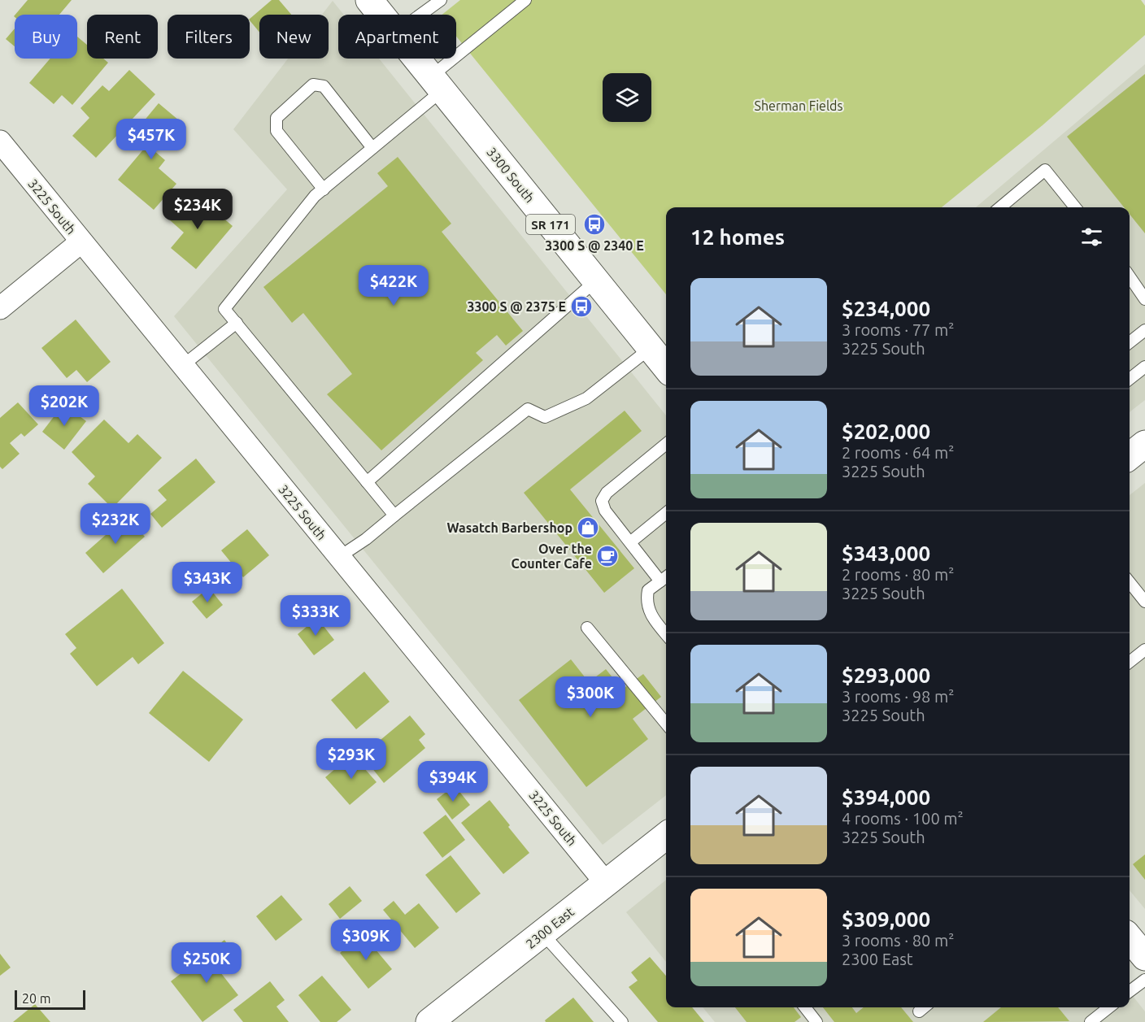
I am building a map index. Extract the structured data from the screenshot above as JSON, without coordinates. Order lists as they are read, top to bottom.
{
  "streets": {
    "main road": ["3300 South", "SR 171", "2300 East"],
    "street": ["3225 South"]
  },
  "crossings": [
    ["3225 South", "2300 East"]
  ],
  "parks": ["Sherman Fields"],
  "places": {
    "bus stop": ["3300 S @ 2340 E", "3300 S @ 2375 E"],
    "shop": ["Wasatch Barbershop"],
    "cafe": ["Over the Counter Cafe"]
  },
  "scale_bar": "20 m",
  "page": {
    "chip": [
      "Buy",
      "Rent",
      "Filters",
      "New",
      "Apartment"
    ],
    "price": [
      "$457K",
      "$234K",
      "$422K",
      "$202K",
      "$232K",
      "$343K",
      "$333K",
      "$300K",
      "$293K",
      "$394K",
      "$309K",
      "$250K"
    ],
    "heading": "12 homes",
    "list": [
      {
        "name": "$234,000",
        "note": "3 rooms · 77 m² · 3225 South"
      },
      {
        "name": "$202,000",
        "note": "2 rooms · 64 m² · 3225 South"
      },
      {
        "name": "$343,000",
        "note": "2 rooms · 80 m² · 3225 South"
      },
      {
        "name": "$293,000",
        "note": "3 rooms · 98 m² · 3225 South"
      },
      {
        "name": "$394,000",
        "note": "4 rooms · 100 m² · 3225 South"
      },
      {
        "name": "$309,000",
        "note": "3 rooms · 80 m² · 2300 East"
      }
    ],
    "scale": "20 m"
  }
}
